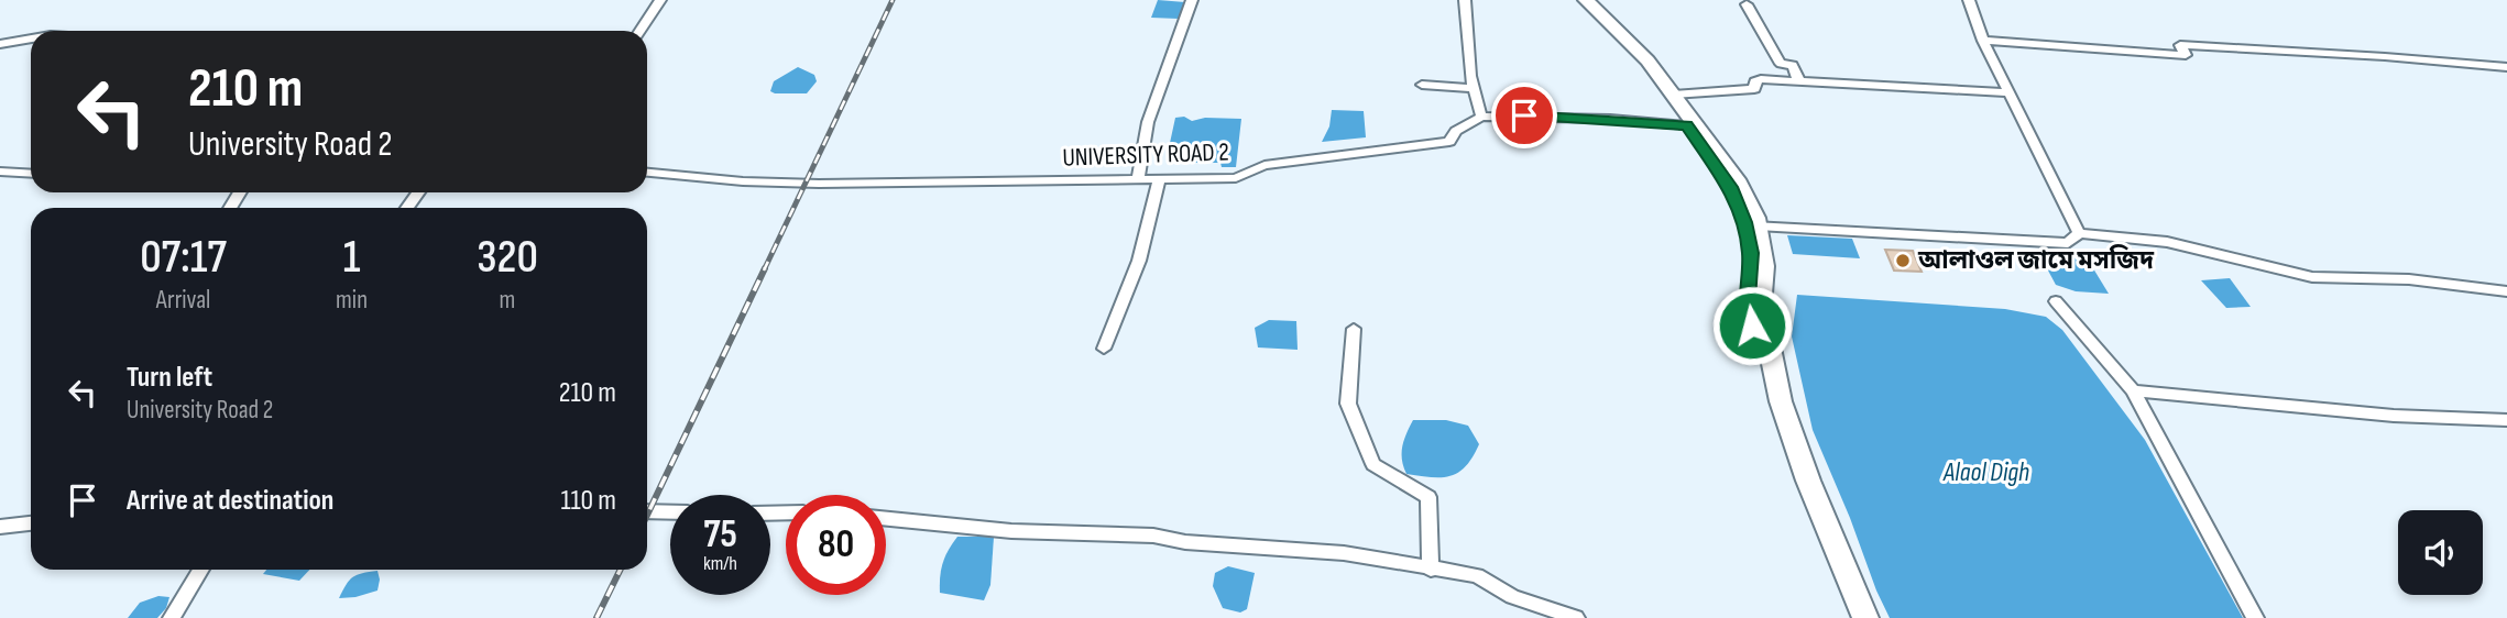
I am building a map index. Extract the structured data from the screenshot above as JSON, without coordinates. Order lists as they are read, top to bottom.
{
  "streets": {
    "street": ["UNIVERSITY ROAD 2"]
  },
  "water": ["Alaol Digh"],
  "places": ["আলাওল জামে মসজিদ"],
  "page": {
    "turn": ["210 m", "University Road 2"],
    "eta": [
      "07:17",
      "Arrival",
      "1",
      "min",
      "320",
      "m"
    ],
    "list": [
      {
        "name": "Turn left",
        "note": "University Road 2",
        "value": "210 m"
      },
      {
        "name": "Arrive at destination",
        "value": "110 m"
      }
    ],
    "speed": "75 km/h",
    "limit": "80"
  }
}
